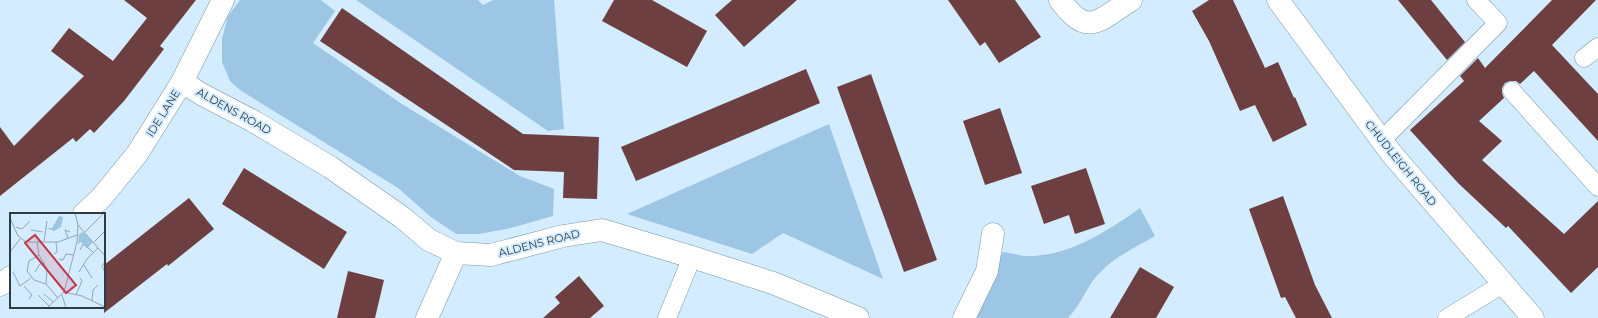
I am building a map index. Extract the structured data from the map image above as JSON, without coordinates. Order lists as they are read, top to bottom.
{
  "streets": {
    "street": ["ALDENS ROAD", "IDE LANE", "CHUDLEIGH ROAD"]
  },
  "crossings": [
    ["ALDENS ROAD", "IDE LANE"]
  ]
}
